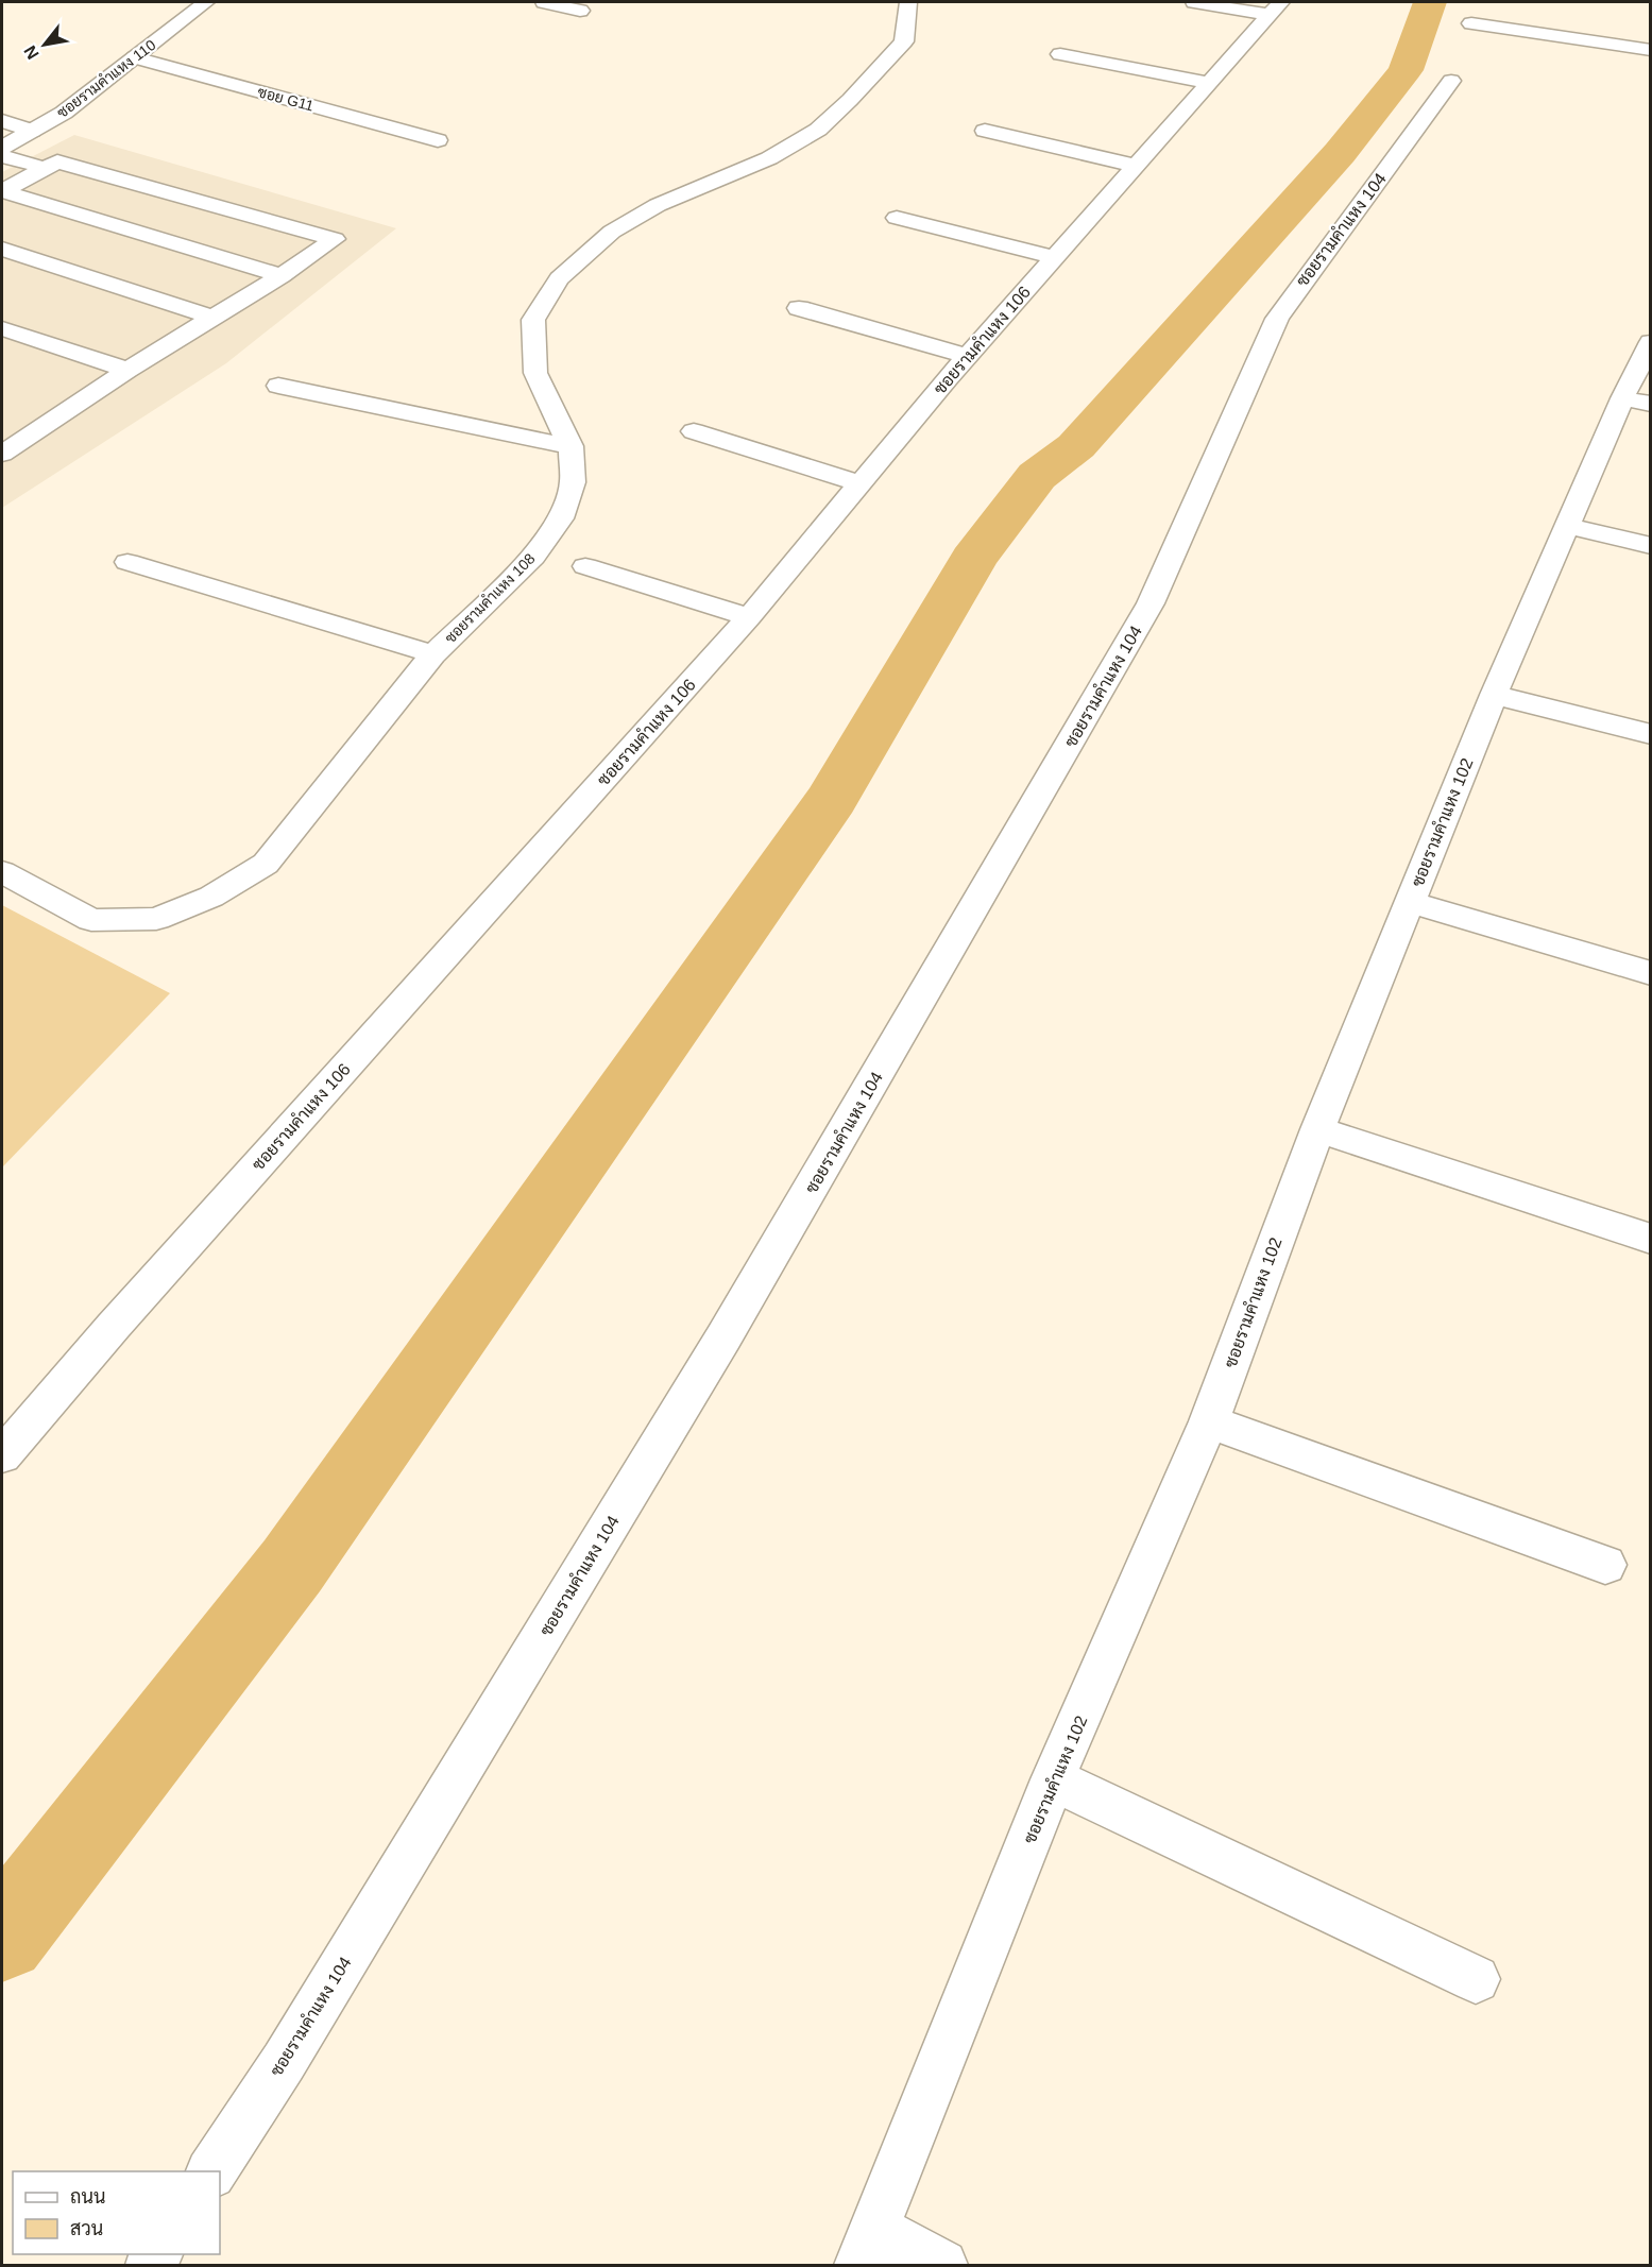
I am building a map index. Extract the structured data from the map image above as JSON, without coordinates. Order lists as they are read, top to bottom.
{
  "streets": {
    "street": [
      "ซอยรามคำแหง 110",
      "ซอย G11",
      "ซอยรามคําแหง 104",
      "ซอยรามคําแหง 106",
      "ซอยรามคำแหง 108",
      "ซอยรามคําแหง 102"
    ]
  },
  "crossings": [
    ["ซอยรามคำแหง 110", "ซอย G11"]
  ],
  "legend": ["ถนน", "สวน"],
  "north": "bottom left"
}
